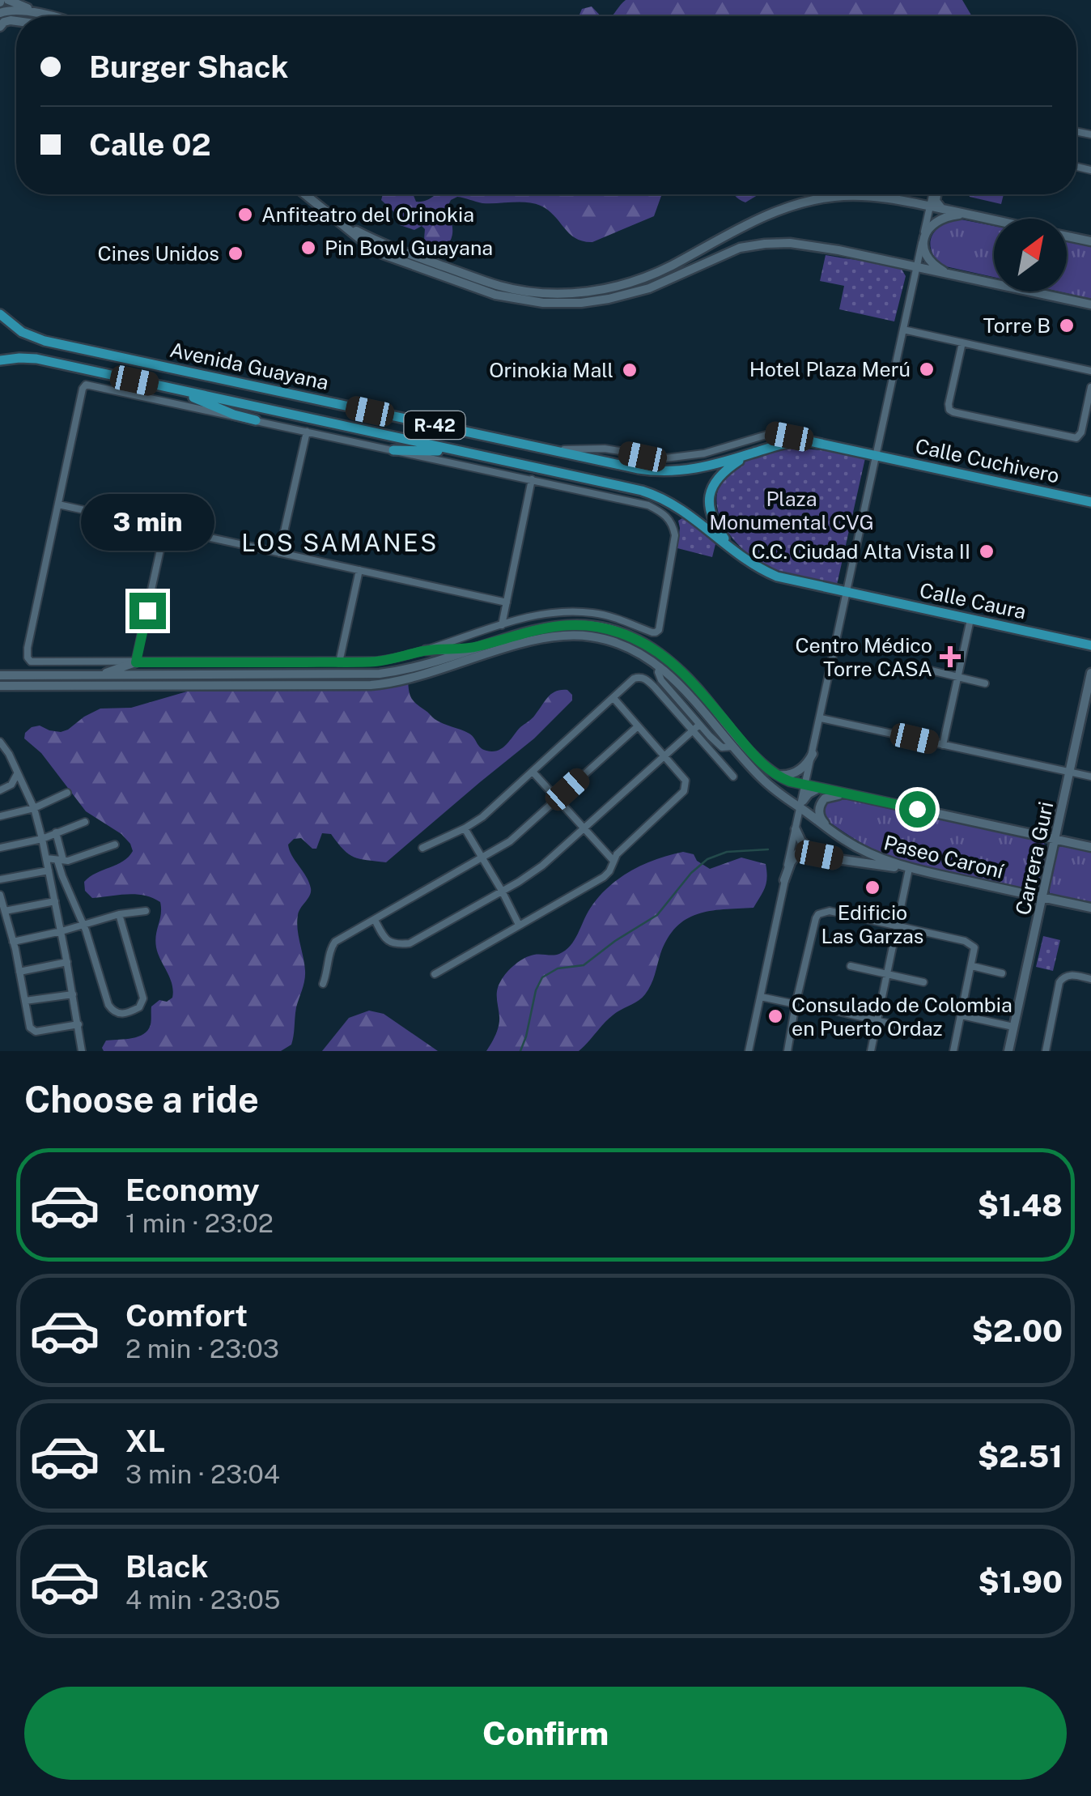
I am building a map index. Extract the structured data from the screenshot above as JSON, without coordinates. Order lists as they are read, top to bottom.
{
  "streets": {
    "main road": [
      "Avenida Guayana",
      "R-42",
      "Calle Cuchivero",
      "Calle Caura"
    ],
    "street": ["Paseo Caroní", "Carrera Guri"]
  },
  "crossings": [
    ["Avenida Guayana", "Calle Cuchivero"],
    ["Avenida Guayana", "Calle Caura"],
    ["Calle Cuchivero", "Calle Caura"],
    ["Paseo Caroní", "Carrera Guri"]
  ],
  "districts": ["LOS SAMANES"],
  "parks": ["Plaza Monumental CVG"],
  "places": {
    "other": [
      "Anfiteatro del Orinokia",
      "Pin Bowl Guayana",
      "Cines Unidos",
      "Torre B",
      "Hotel Plaza Merú",
      "Orinokia Mall",
      "C.C. Ciudad Alta Vista II",
      "Edificio Las Garzas",
      "Consulado de Colombia en Puerto Ordaz"
    ],
    "health": ["Centro Médico Torre CASA"]
  },
  "north": "top right",
  "page": {
    "banner": ["Burger Shack", "Calle 02"],
    "bubble": "3 min",
    "heading": "Choose a ride",
    "list": [
      {
        "name": "Economy",
        "note": "1 min · 23:02",
        "value": "$1.48"
      },
      {
        "name": "Comfort",
        "note": "2 min · 23:03",
        "value": "$2.00"
      },
      {
        "name": "XL",
        "note": "3 min · 23:04",
        "value": "$2.51"
      },
      {
        "name": "Black",
        "note": "4 min · 23:05",
        "value": "$1.90"
      }
    ],
    "buttons": "Confirm"
  }
}
